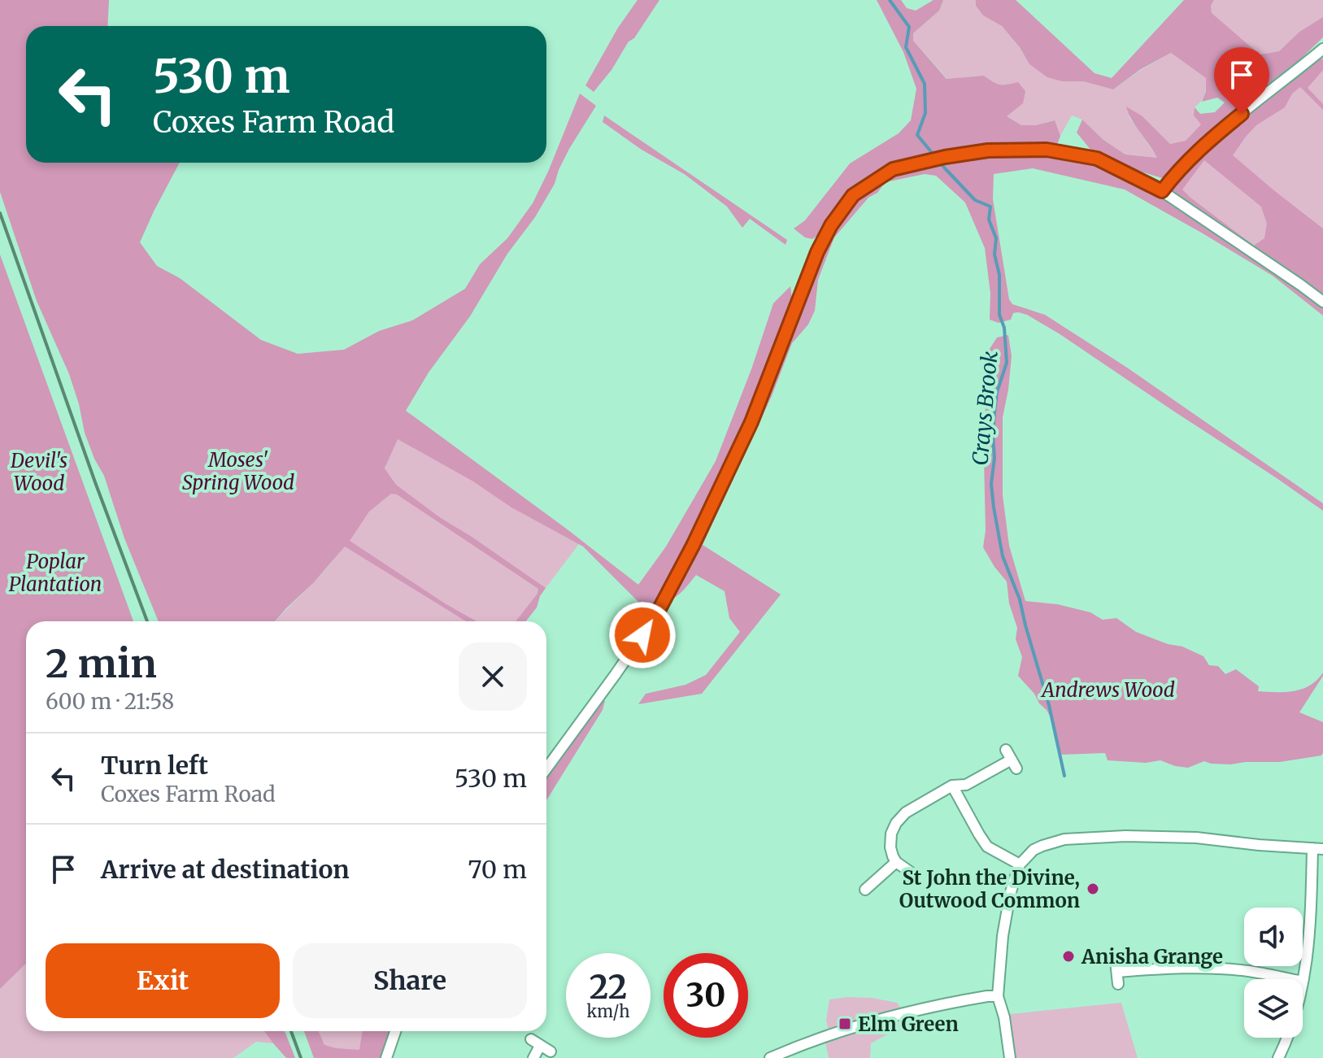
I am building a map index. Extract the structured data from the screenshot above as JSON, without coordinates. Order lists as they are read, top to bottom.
{
  "water": ["Crays Brook"],
  "parks": [
    "Moses' Spring Wood",
    "Devil's Wood",
    "Poplar Plantation",
    "Andrews Wood"
  ],
  "places": {
    "other": ["St John the Divine, Outwood Common", "Anisha Grange"],
    "transit": ["Elm Green"]
  },
  "page": {
    "turn": ["530 m", "Coxes Farm Road"],
    "heading": ["2 min", "600 m · 21:58"],
    "list": [
      {
        "name": "Turn left",
        "note": "Coxes Farm Road",
        "value": "530 m"
      },
      {
        "name": "Arrive at destination",
        "value": "70 m"
      }
    ],
    "buttons": ["Exit", "Share"],
    "speed": "22 km/h",
    "limit": "30"
  }
}
